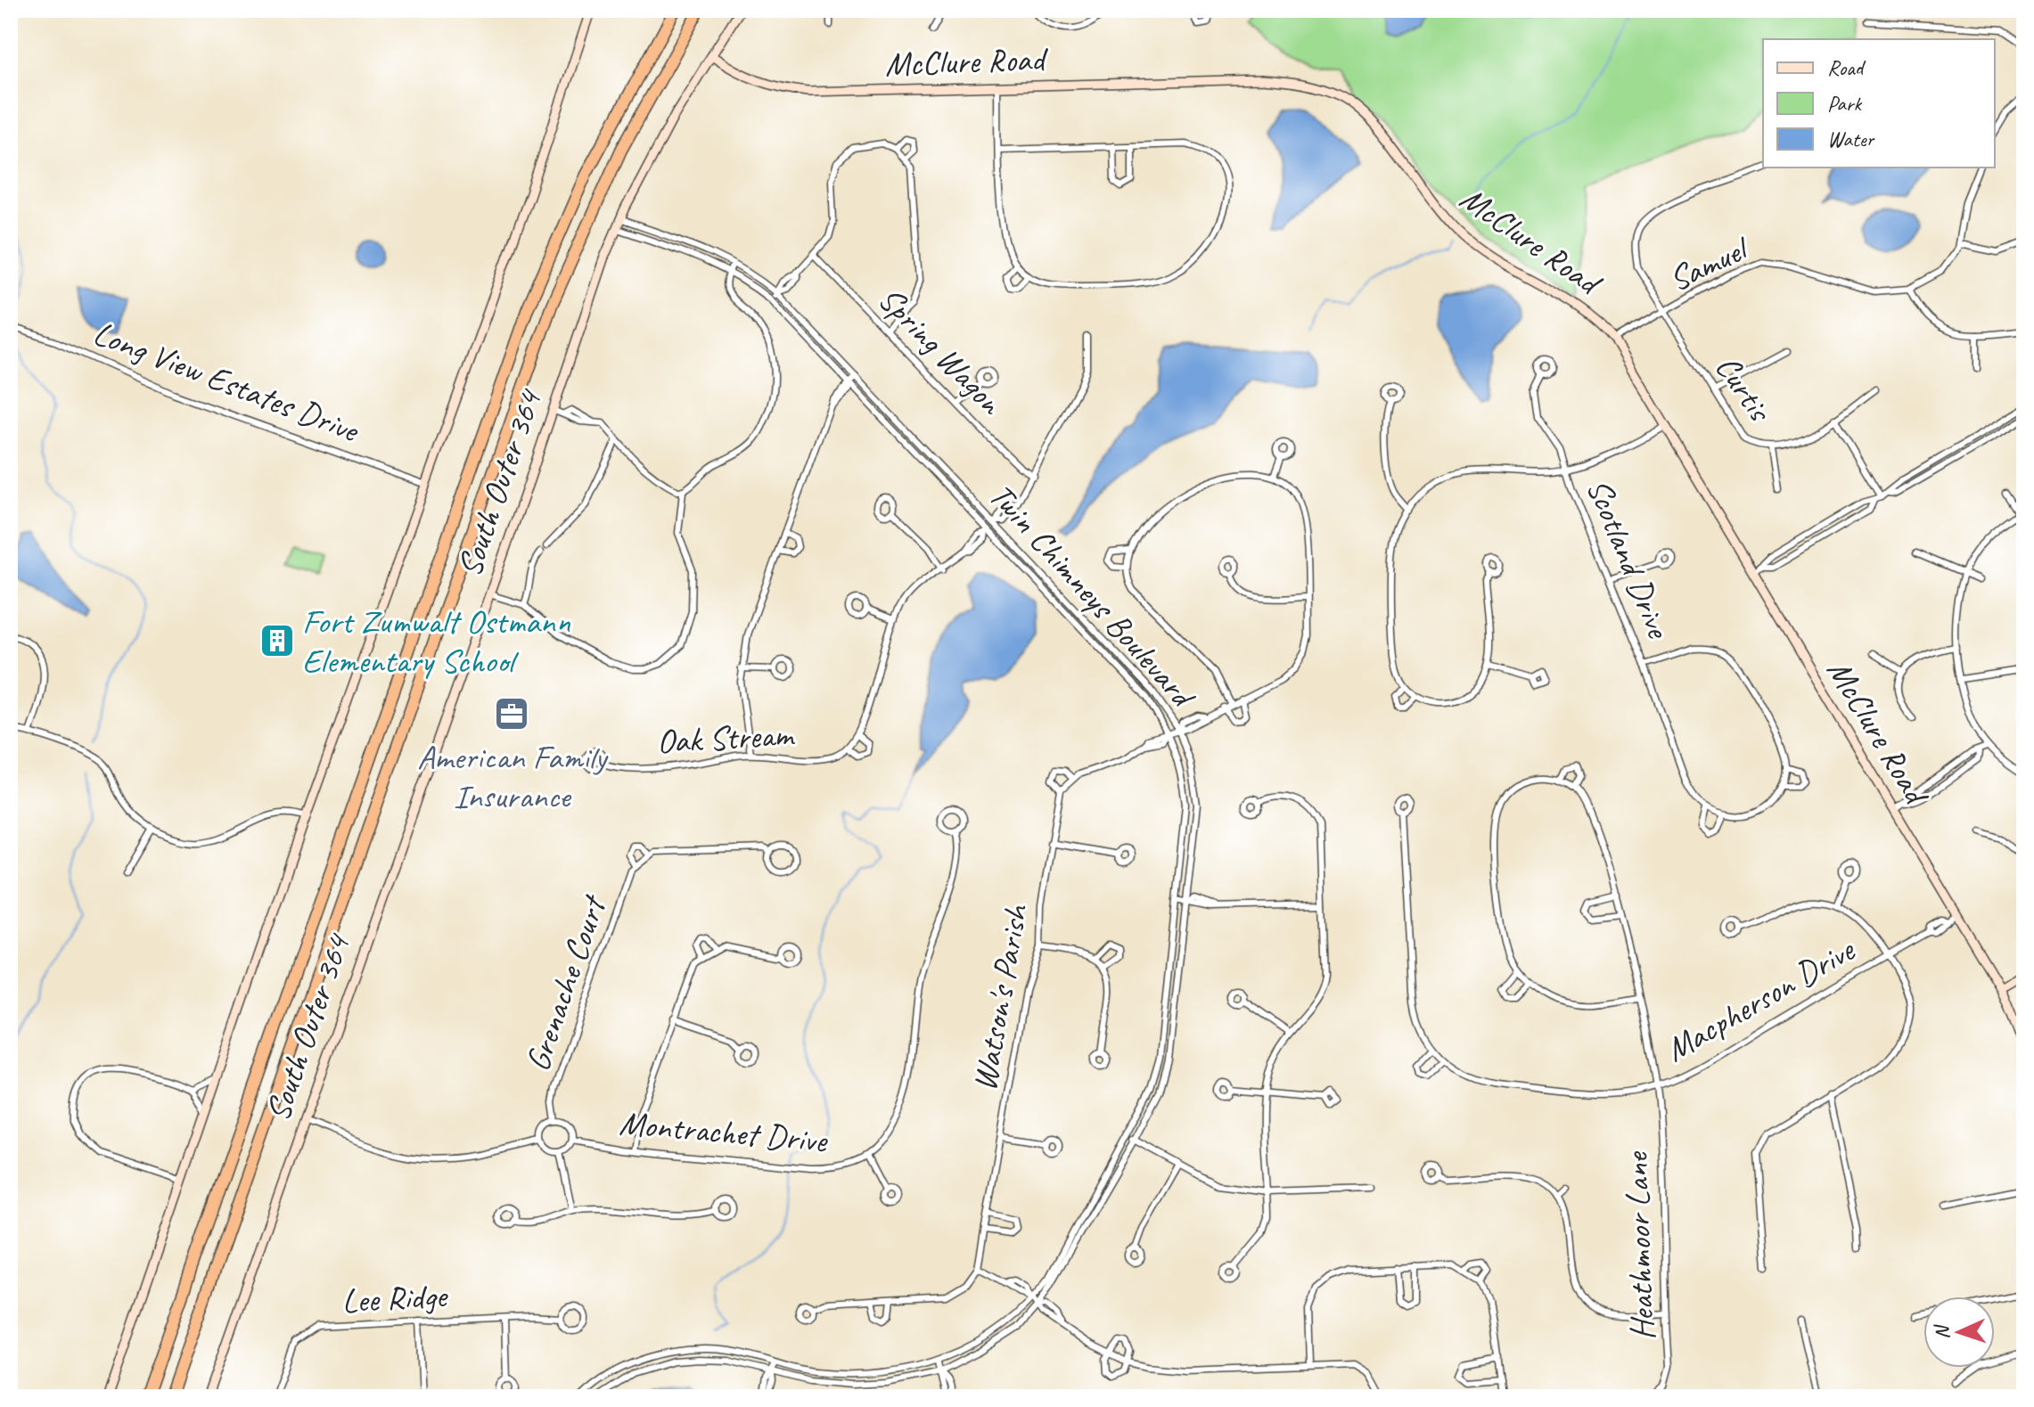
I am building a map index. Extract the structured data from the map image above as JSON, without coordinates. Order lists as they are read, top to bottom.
{
  "streets": {
    "street": [
      "McClure Road",
      "Samuel",
      "Spring Wagon",
      "Long View Estates Drive",
      "Curtis",
      "South Outer 364",
      "Scotland Drive",
      "Twin Chimneys Boulevard",
      "Oak Stream",
      "Grenache Court",
      "Watson's Parish",
      "Macpherson Drive",
      "Montrachet Drive",
      "Heathmoor Lane",
      "Lee Ridge"
    ]
  },
  "crossings": [
    ["McClure Road", "Samuel"],
    ["McClure Road", "South Outer 364"],
    ["McClure Road", "Macpherson Drive"],
    ["Samuel", "Curtis"],
    ["Spring Wagon", "Oak Stream"],
    ["South Outer 364", "Twin Chimneys Boulevard"],
    ["Twin Chimneys Boulevard", "Oak Stream"],
    ["Twin Chimneys Boulevard", "Watson's Parish"],
    ["Grenache Court", "Montrachet Drive"],
    ["Macpherson Drive", "Heathmoor Lane"]
  ],
  "places": {
    "building": ["Fort Zumwalt Ostmann Elementary School"],
    "office": ["American Family Insurance"]
  },
  "legend": ["Road", "Park", "Water"],
  "north": "left"
}
